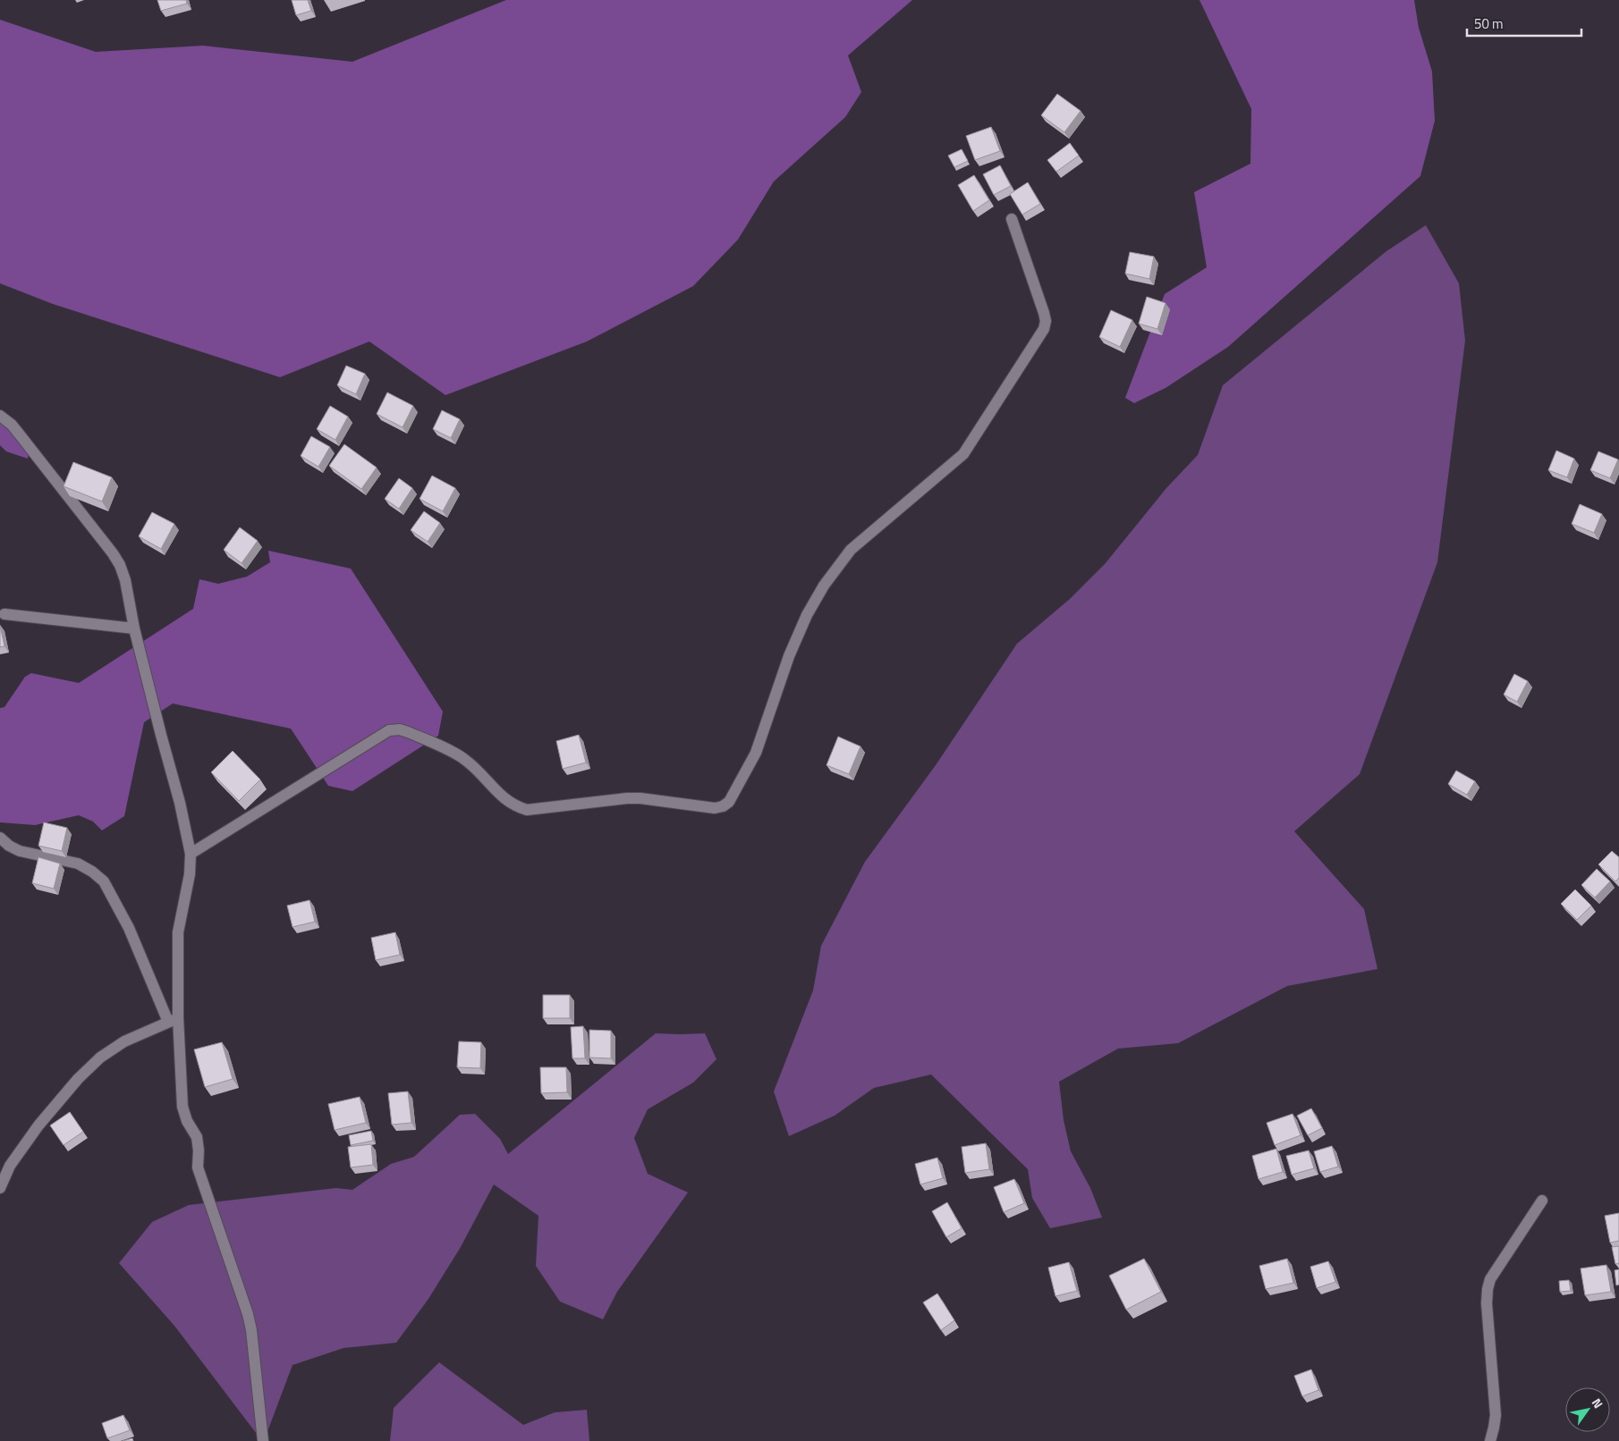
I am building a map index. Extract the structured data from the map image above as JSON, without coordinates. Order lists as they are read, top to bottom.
{
  "scale_bar": "50 m",
  "north": "top right"
}
